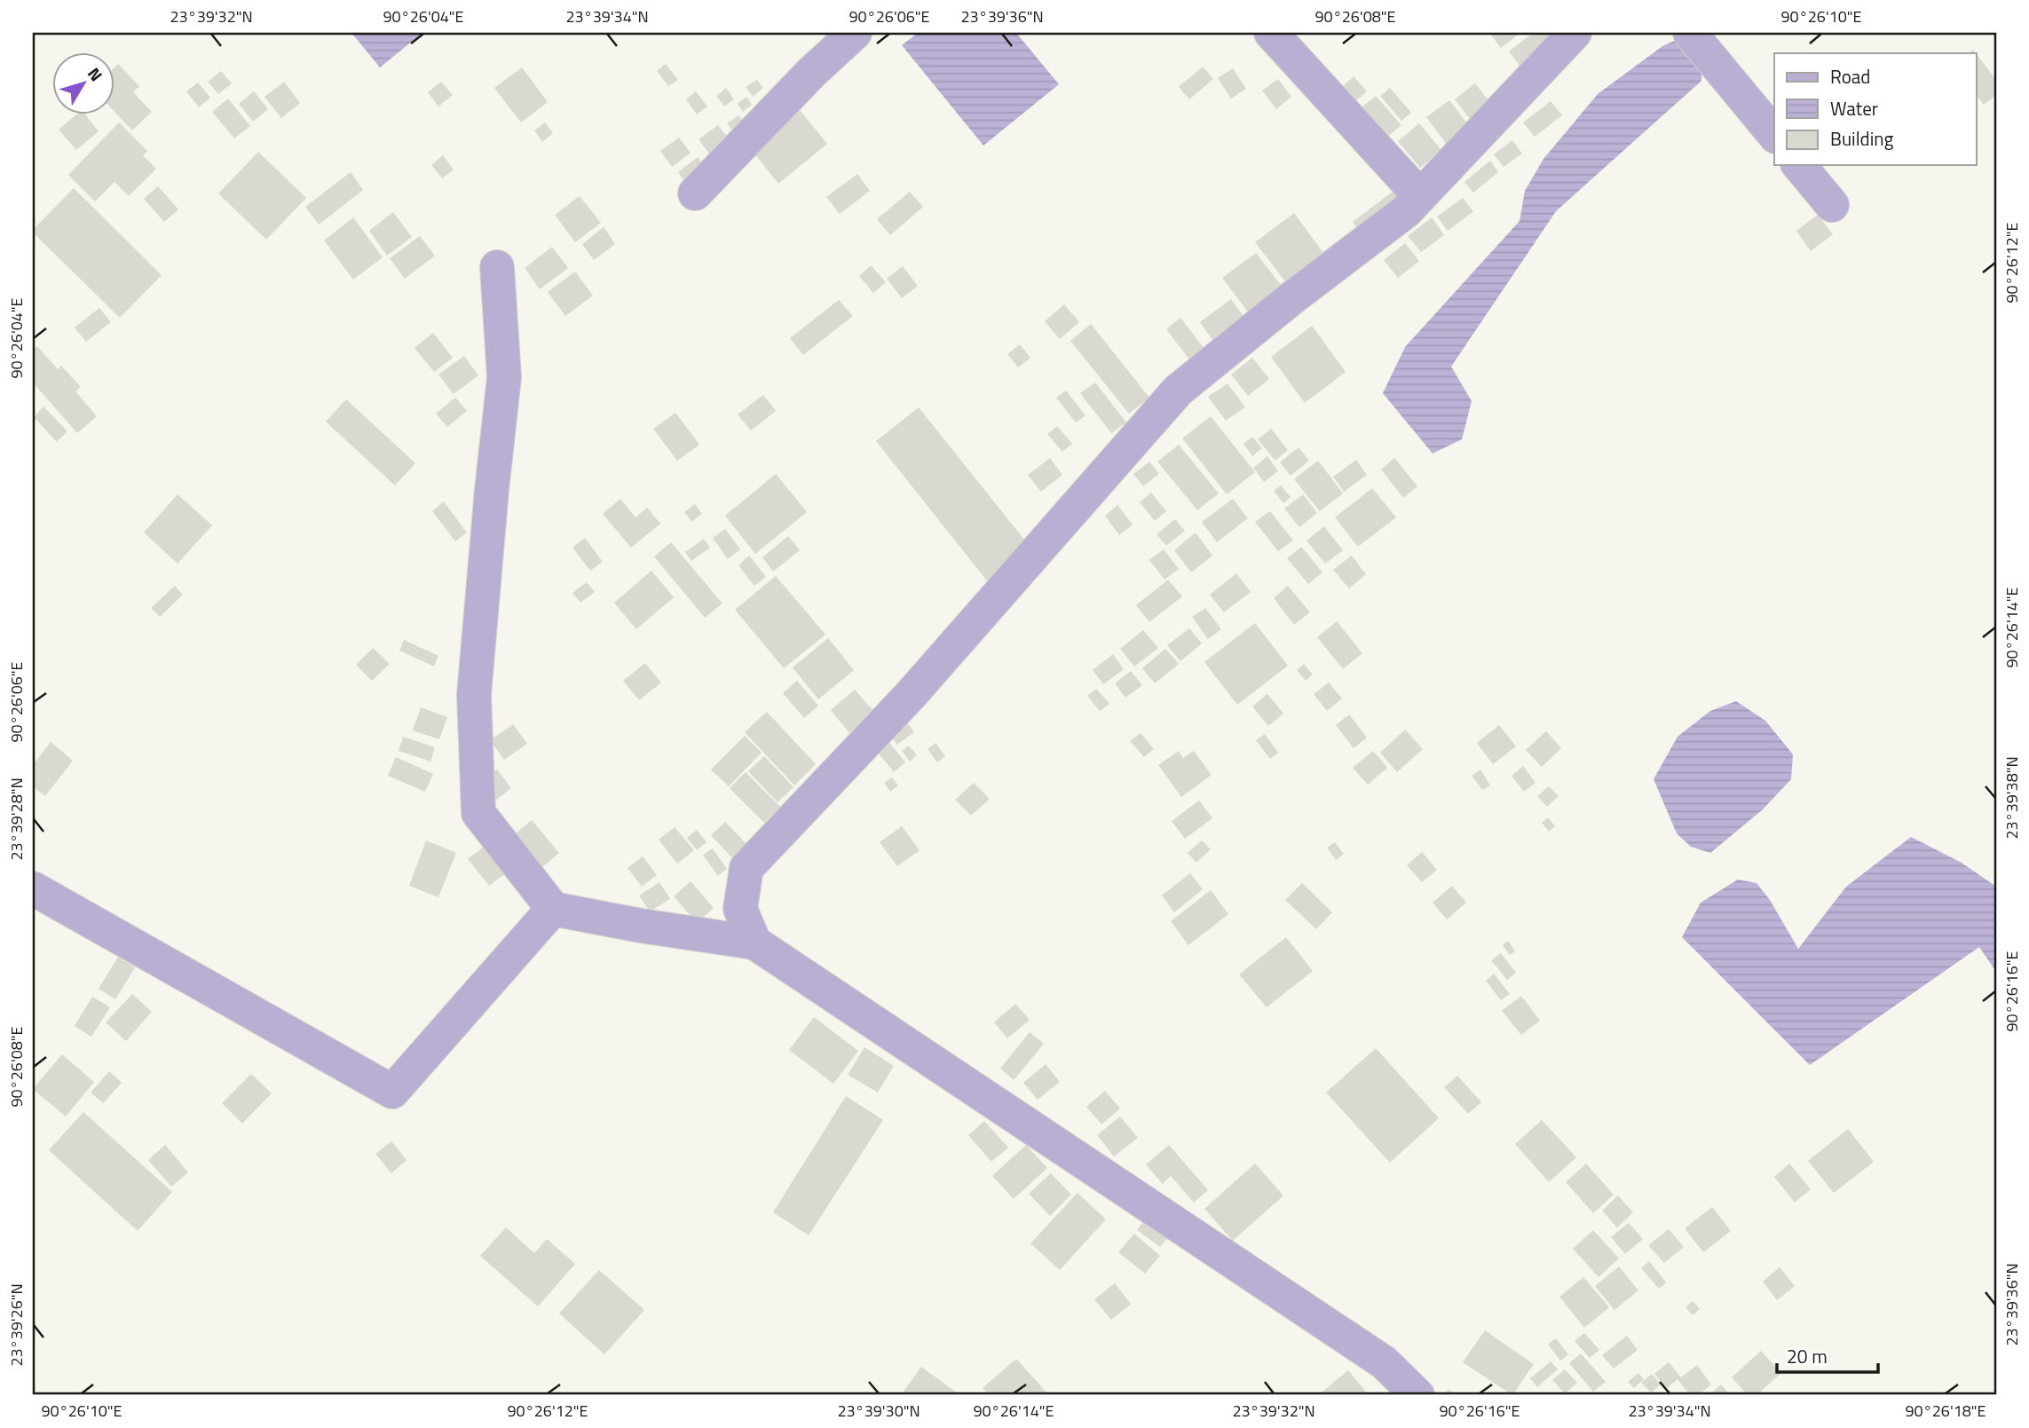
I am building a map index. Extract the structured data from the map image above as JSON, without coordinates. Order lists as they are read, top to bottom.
{
  "legend": ["Road", "Water", "Building"],
  "scale_bar": "20 m",
  "north": "top right",
  "coordinates": [
    "23°39'32\"N",
    "90°26'04\"E",
    "23°39'34\"N",
    "90°26'06\"E",
    "23°39'36\"N",
    "90°26'08\"E",
    "90°26'10\"E",
    "90°26'12\"E",
    "90°26'14\"E",
    "23°39'38\"N",
    "23°39'28\"N",
    "90°26'16\"E",
    "23°39'26\"N",
    "23°39'30\"N",
    "90°26'18\"E"
  ]
}
